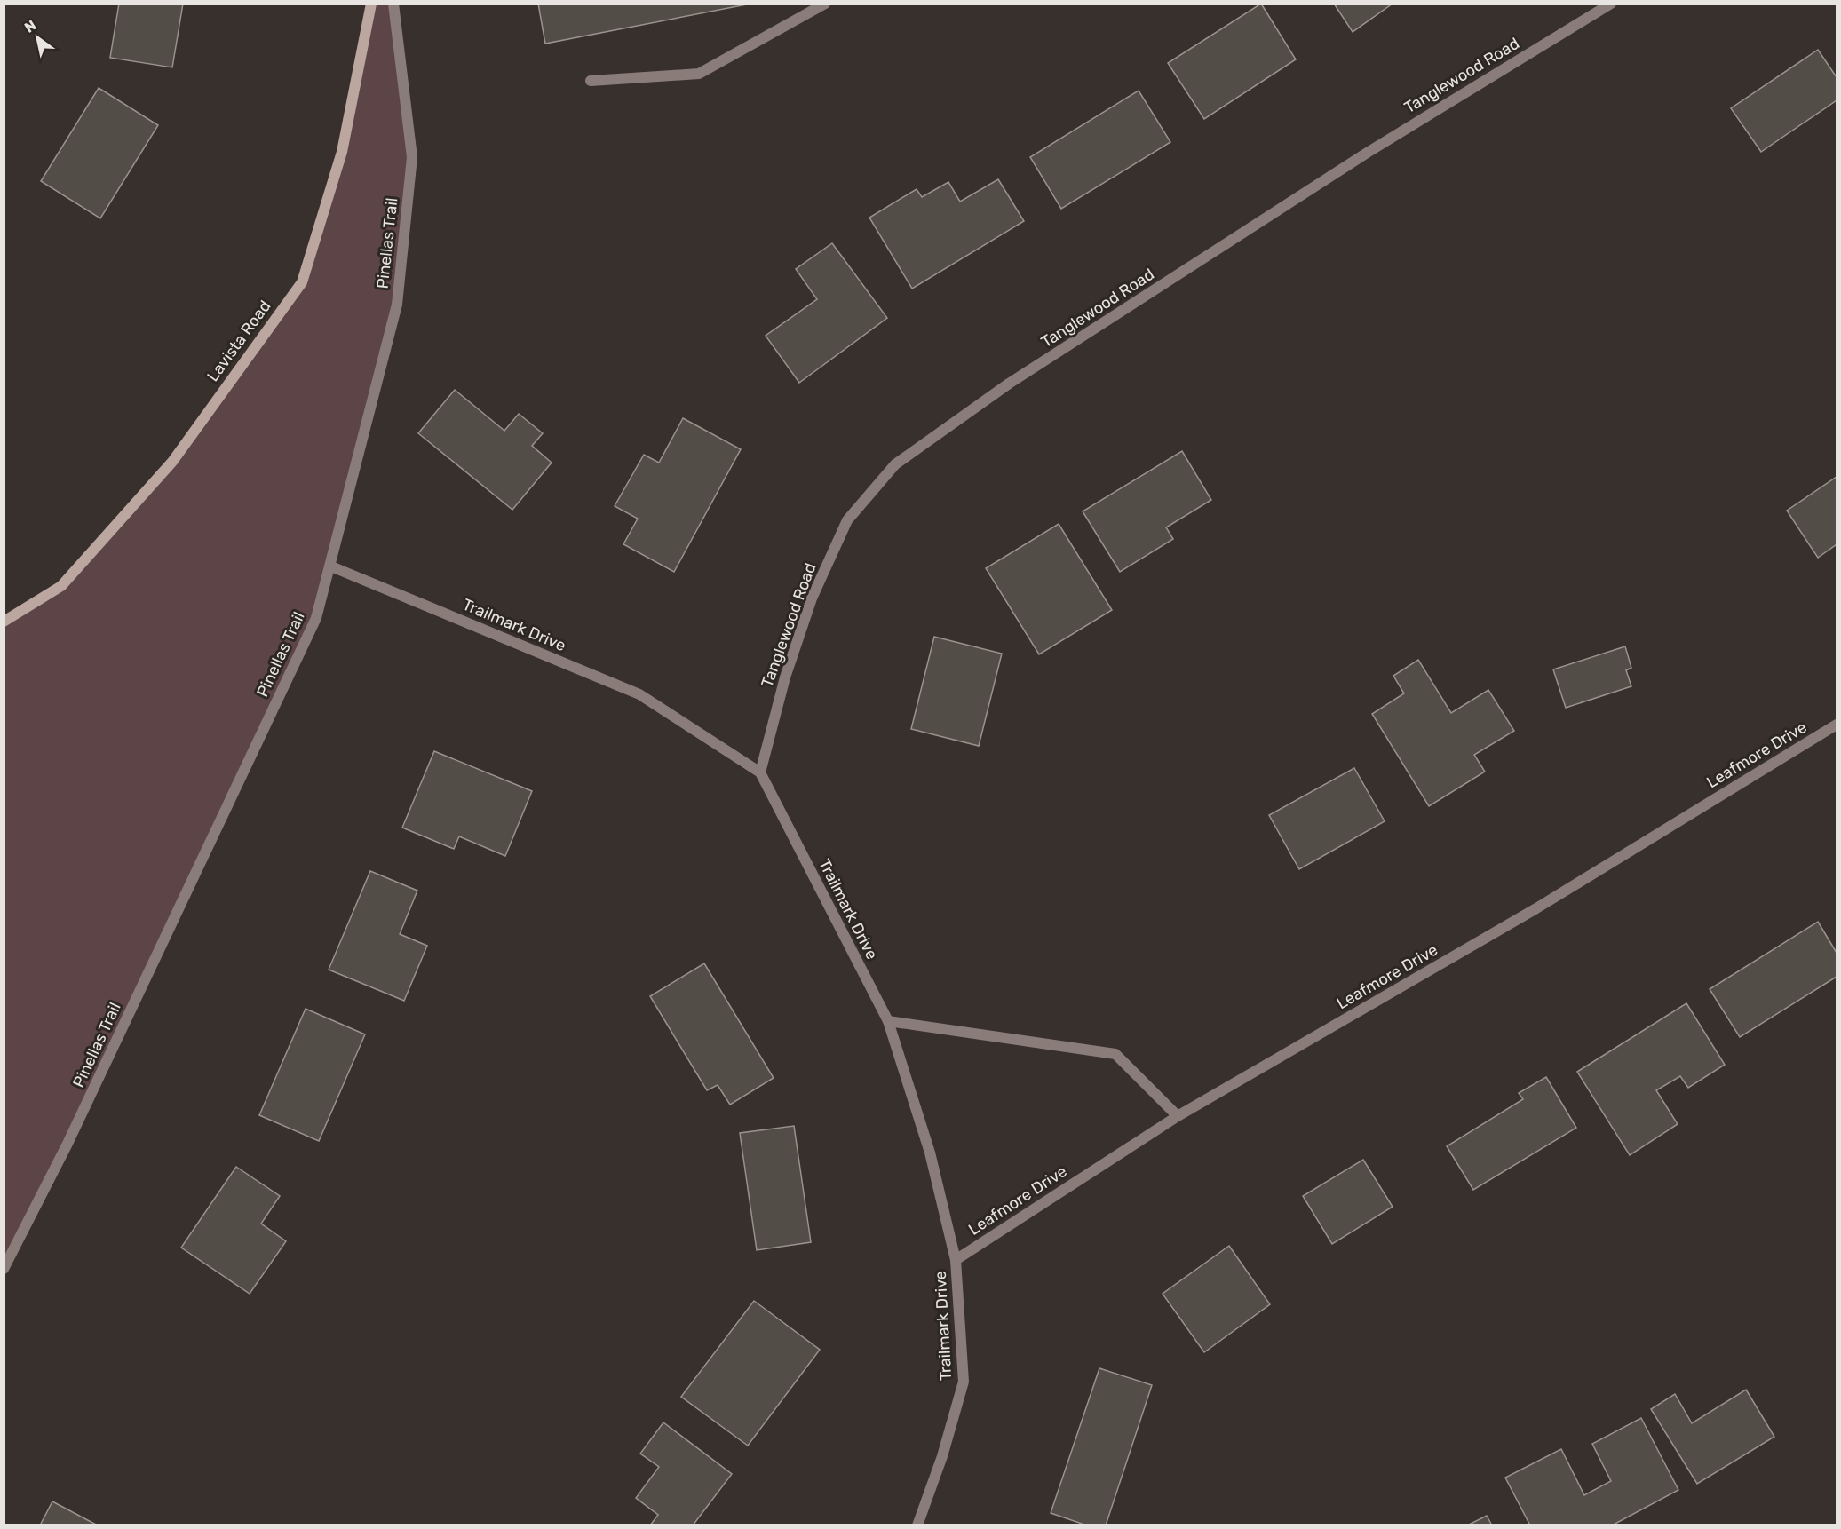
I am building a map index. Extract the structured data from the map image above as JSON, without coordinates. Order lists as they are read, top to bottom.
{
  "streets": {
    "main road": ["Lavista Road"],
    "street": [
      "Tanglewood Road",
      "Pinellas Trail",
      "Trailmark Drive",
      "Leafmore Drive"
    ]
  },
  "crossings": [
    ["Tanglewood Road", "Trailmark Drive"],
    ["Pinellas Trail", "Trailmark Drive"],
    ["Trailmark Drive", "Leafmore Drive"]
  ],
  "north": "top left"
}
